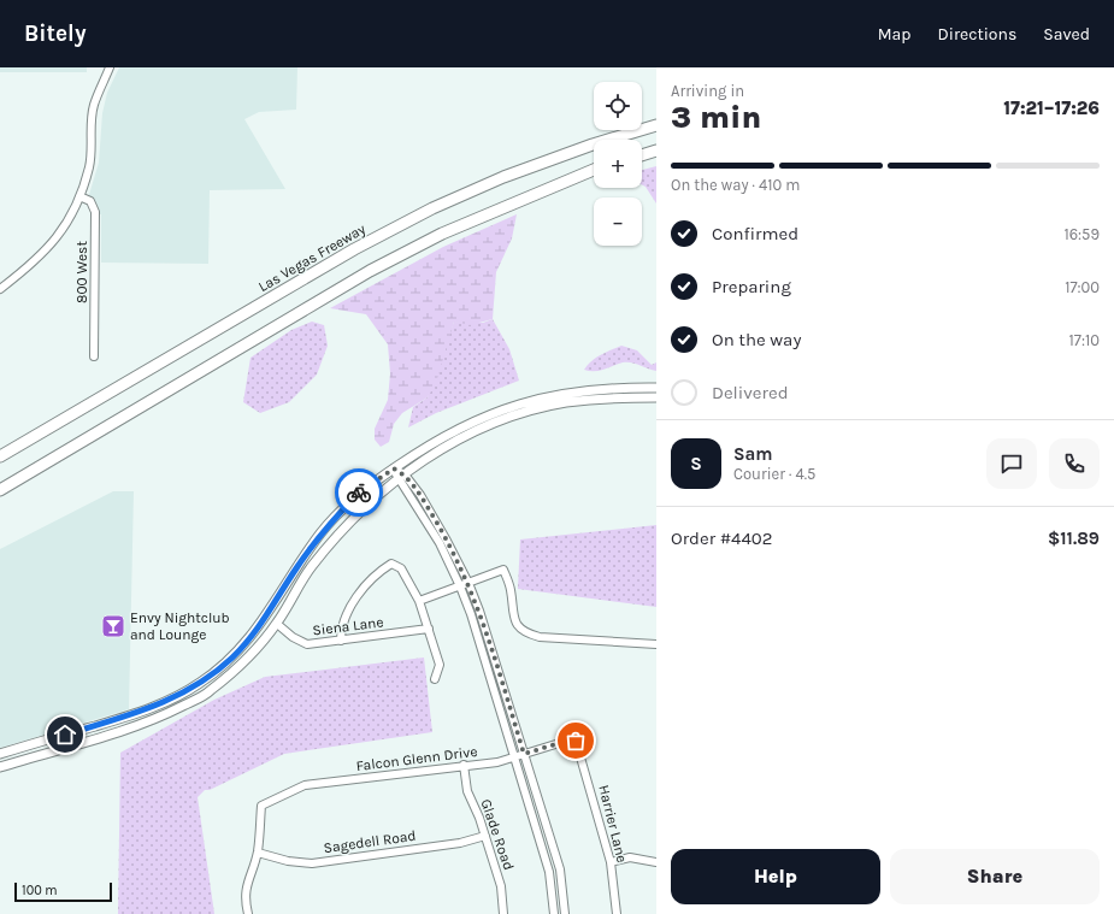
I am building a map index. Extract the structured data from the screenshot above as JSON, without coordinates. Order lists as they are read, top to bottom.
{
  "streets": {
    "highway": ["Las Vegas Freeway"],
    "street": [
      "800 West",
      "Siena Lane",
      "Falcon Glenn Drive",
      "Harrier Lane",
      "Glade Road",
      "Sagedell Road"
    ]
  },
  "crossings": [
    ["Falcon Glenn Drive", "Harrier Lane"],
    ["Falcon Glenn Drive", "Glade Road"],
    ["Falcon Glenn Drive", "Sagedell Road"],
    ["Glade Road", "Sagedell Road"]
  ],
  "places": {
    "bar": ["Envy Nightclub and Lounge"]
  },
  "scale_bar": "100 m",
  "page": {
    "header": "Bitely",
    "nav": ["Map", "Directions", "Saved"],
    "heading": ["3 min", "Arriving in", "17:21–17:26"],
    "panel": [
      "Sam",
      "Courier · 4.5",
      "Order #4402",
      "$11.89"
    ],
    "map_buttons": ["+", "−"],
    "bar": "On the way · 410 m",
    "list": [
      ["Confirmed", "16:59"],
      ["Preparing", "17:00"],
      ["On the way", "17:10"],
      "Delivered"
    ],
    "round": "S",
    "buttons": ["Help", "Share"],
    "scale": "100 m"
  }
}
